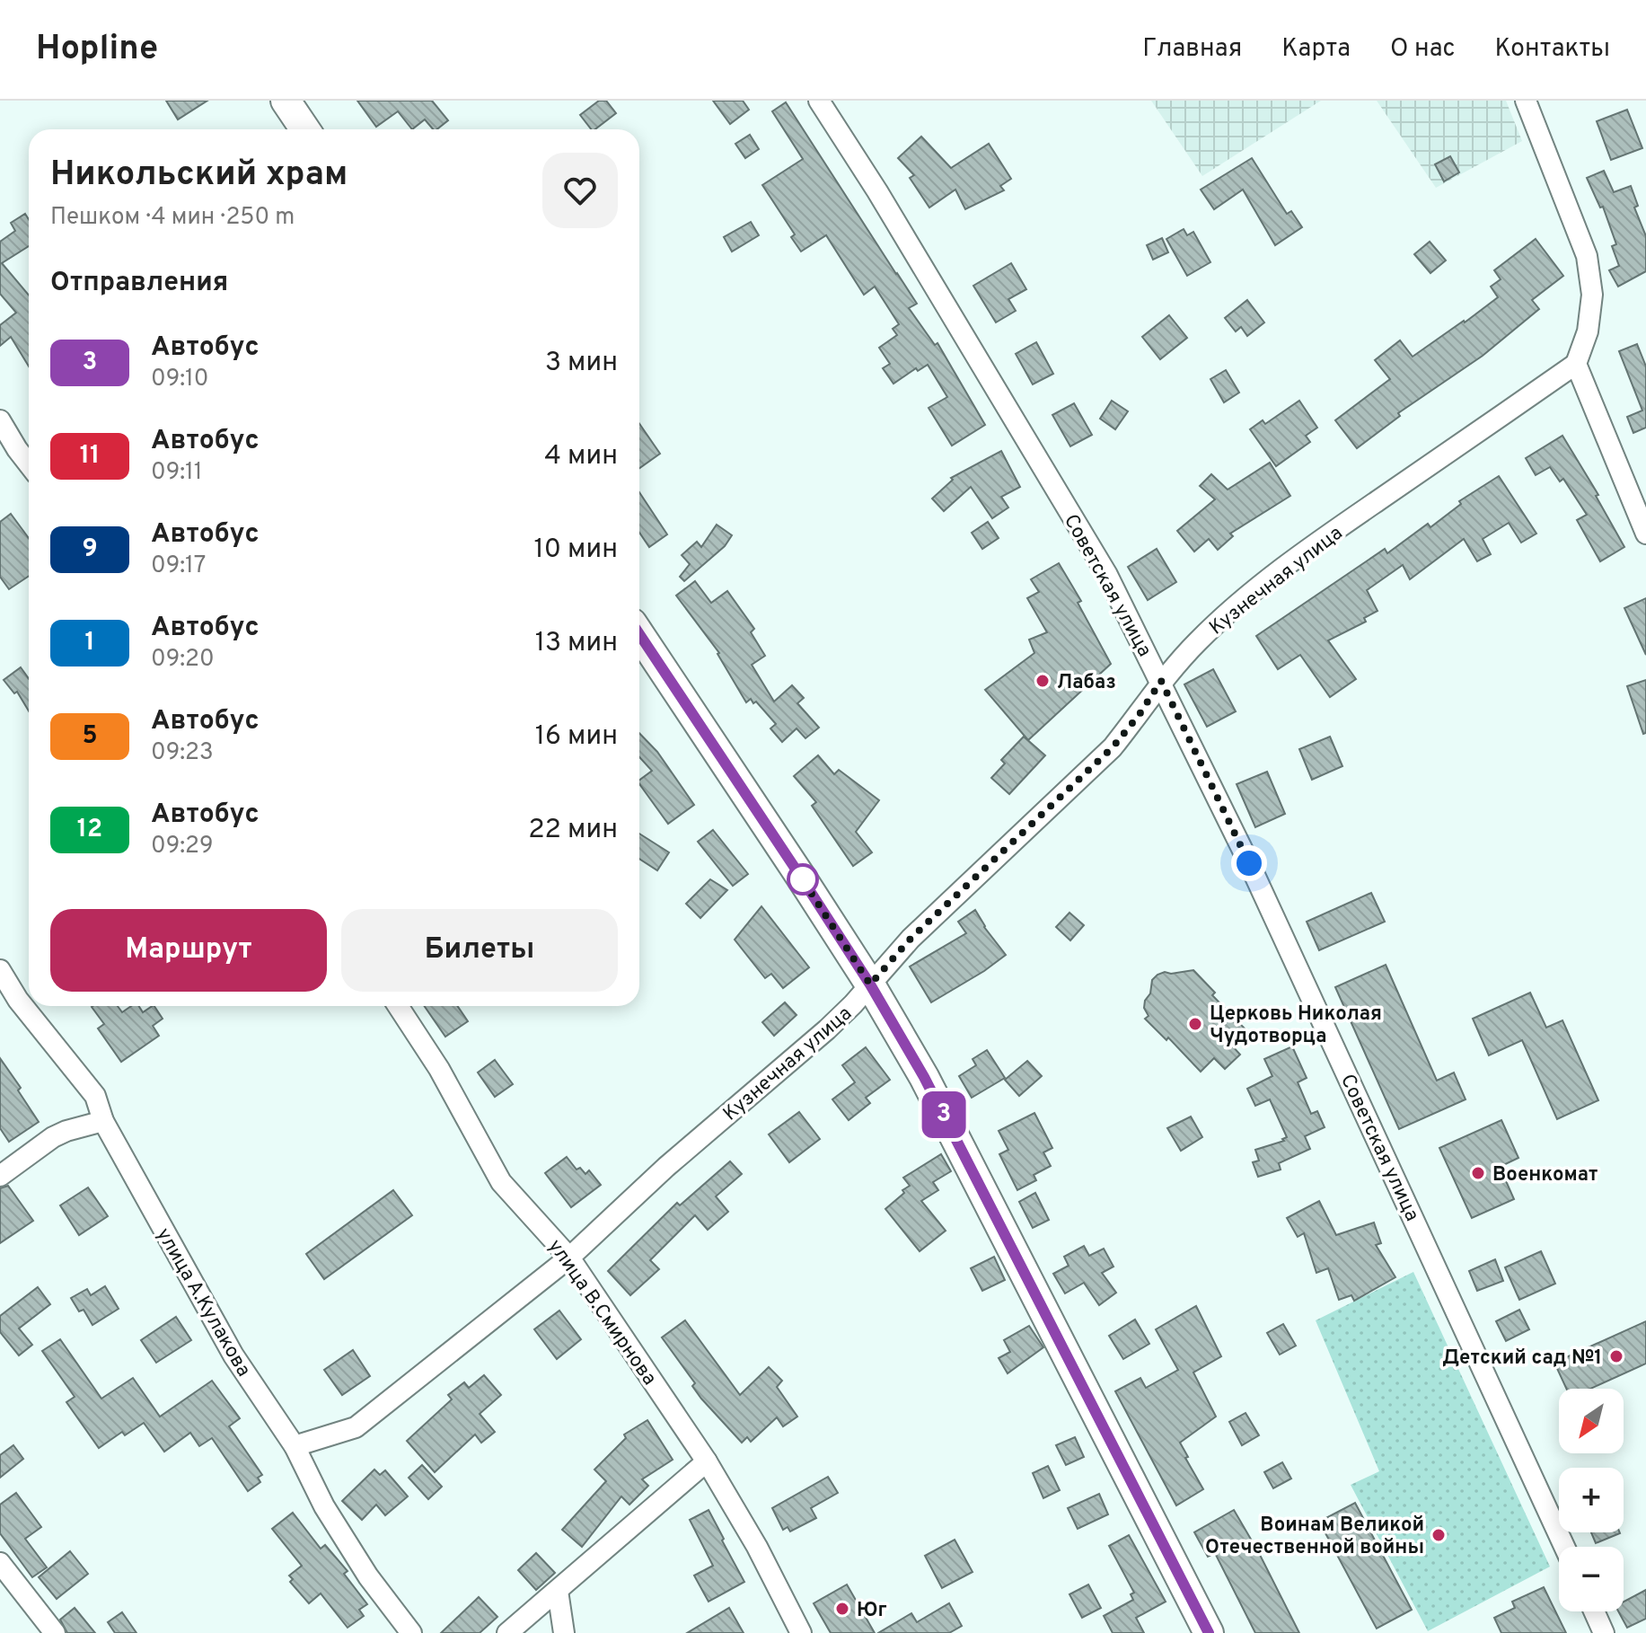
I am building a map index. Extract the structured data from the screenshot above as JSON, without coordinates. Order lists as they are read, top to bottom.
{
  "streets": {
    "street": [
      "Кузнечная улица",
      "Советская улица",
      "улица А.Кулакова",
      "улица В.Смирнова"
    ]
  },
  "crossings": [
    ["Кузнечная улица", "Советская улица"],
    ["Кузнечная улица", "улица А.Кулакова"],
    ["Кузнечная улица", "улица В.Смирнова"]
  ],
  "places": [
    "Лабаз",
    "Церковь Николая Чудотворца",
    "Военкомат",
    "Детский сад №1",
    "Воинам Великой Отечественной войны",
    "Юг"
  ],
  "lines": ["bus line 3"],
  "north": "bottom left",
  "page": {
    "header": "Hopline",
    "nav": [
      "Главная",
      "Карта",
      "О нас",
      "Контакты"
    ],
    "on_map": "3",
    "heading": [
      ["Никольский храм", "Пешком · 4 мин · 250 m"],
      "Отправления"
    ],
    "list": [
      {
        "mark": "3",
        "name": "Автобус",
        "note": "09:10",
        "value": "3 мин"
      },
      {
        "mark": "11",
        "name": "Автобус",
        "note": "09:11",
        "value": "4 мин"
      },
      {
        "mark": "9",
        "name": "Автобус",
        "note": "09:17",
        "value": "10 мин"
      },
      {
        "mark": "1",
        "name": "Автобус",
        "note": "09:20",
        "value": "13 мин"
      },
      {
        "mark": "5",
        "name": "Автобус",
        "note": "09:23",
        "value": "16 мин"
      },
      {
        "mark": "12",
        "name": "Автобус",
        "note": "09:29",
        "value": "22 мин"
      }
    ],
    "buttons": ["Маршрут", "Билеты"],
    "map_buttons": ["+", "−"]
  }
}
